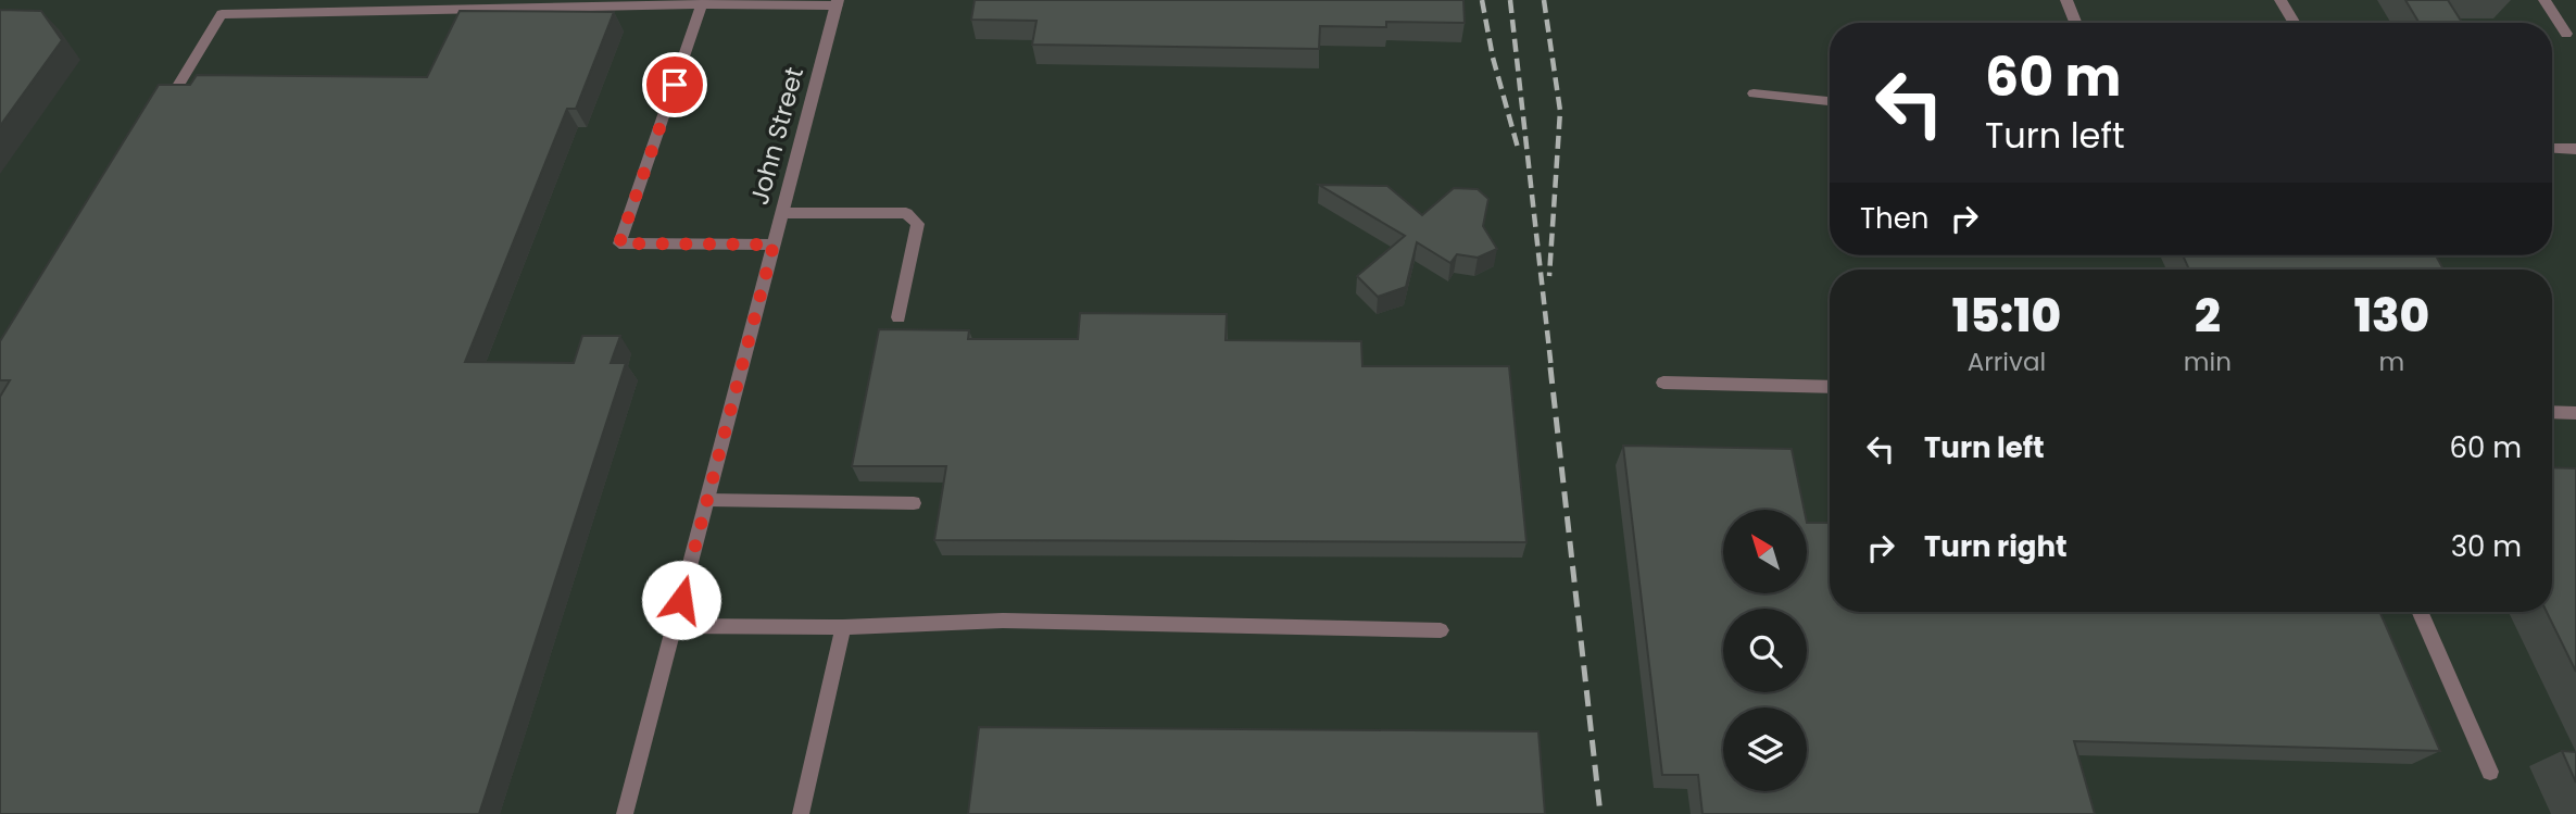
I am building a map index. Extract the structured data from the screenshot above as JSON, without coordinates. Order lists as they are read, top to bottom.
{
  "streets": {
    "street": ["John Street"]
  },
  "north": "top left",
  "page": {
    "turn": ["60 m", "Turn left"],
    "then": "Then",
    "eta": [
      "15:10",
      "Arrival",
      "2",
      "min",
      "130",
      "m"
    ],
    "list": [
      {
        "name": "Turn left",
        "value": "60 m"
      },
      {
        "name": "Turn right",
        "value": "30 m"
      }
    ]
  }
}
